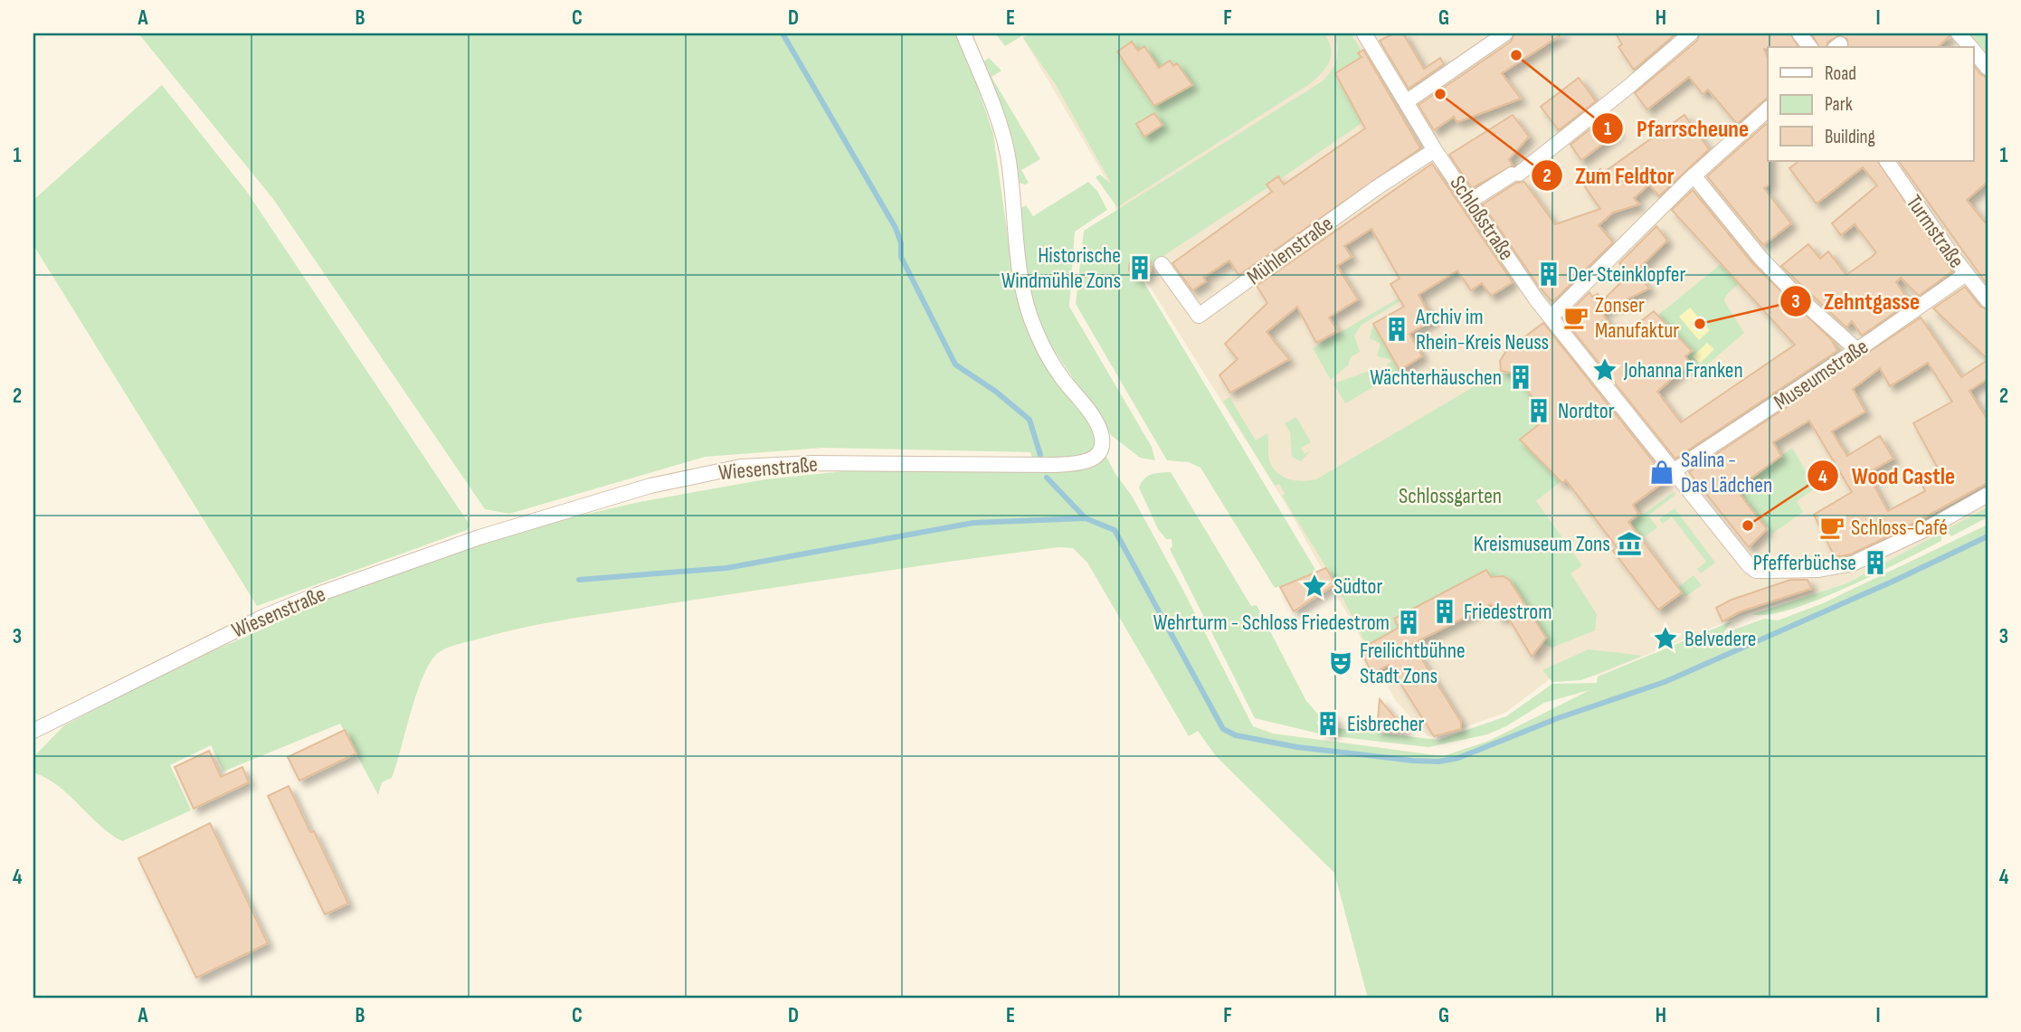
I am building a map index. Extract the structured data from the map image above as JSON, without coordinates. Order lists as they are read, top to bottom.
{
  "streets": {
    "street": [
      "Schloßstraße",
      "Turmstraße",
      "Mühlenstraße",
      "Museumstraße",
      "Wiesenstraße"
    ]
  },
  "crossings": [
    ["Schloßstraße", "Mühlenstraße"],
    ["Schloßstraße", "Museumstraße"],
    ["Turmstraße", "Museumstraße"]
  ],
  "parks": ["Schlossgarten"],
  "places": {
    "other": [
      "Pfarrscheune",
      "Zum Feldtor",
      "Zehntgasse",
      "Wood Castle"
    ],
    "building": [
      "Historische Windmühle Zons",
      "Der Steinklopfer",
      "Archiv im Rhein-Kreis Neuss",
      "Wächterhäuschen",
      "Nordtor",
      "Pfefferbüchse",
      "Friedestrom",
      "Wehrturm - Schloss Friedestrom",
      "Eisbrecher"
    ],
    "cafe": ["Zonser Manufaktur", "Schloss-Café"],
    "place": ["Johanna Franken", "Südtor", "Belvedere"],
    "shop": ["Salina - Das Lädchen"],
    "museum": ["Kreismuseum Zons"],
    "theatre": ["Freilichtbühne Stadt Zons"]
  },
  "legend": ["Road", "Park", "Building"],
  "grid": {
    "columns": [
      "A",
      "B",
      "C",
      "D",
      "E",
      "F",
      "G",
      "H",
      "I"
    ],
    "rows": [
      "1",
      "2",
      "3",
      "4"
    ]
  }
}
